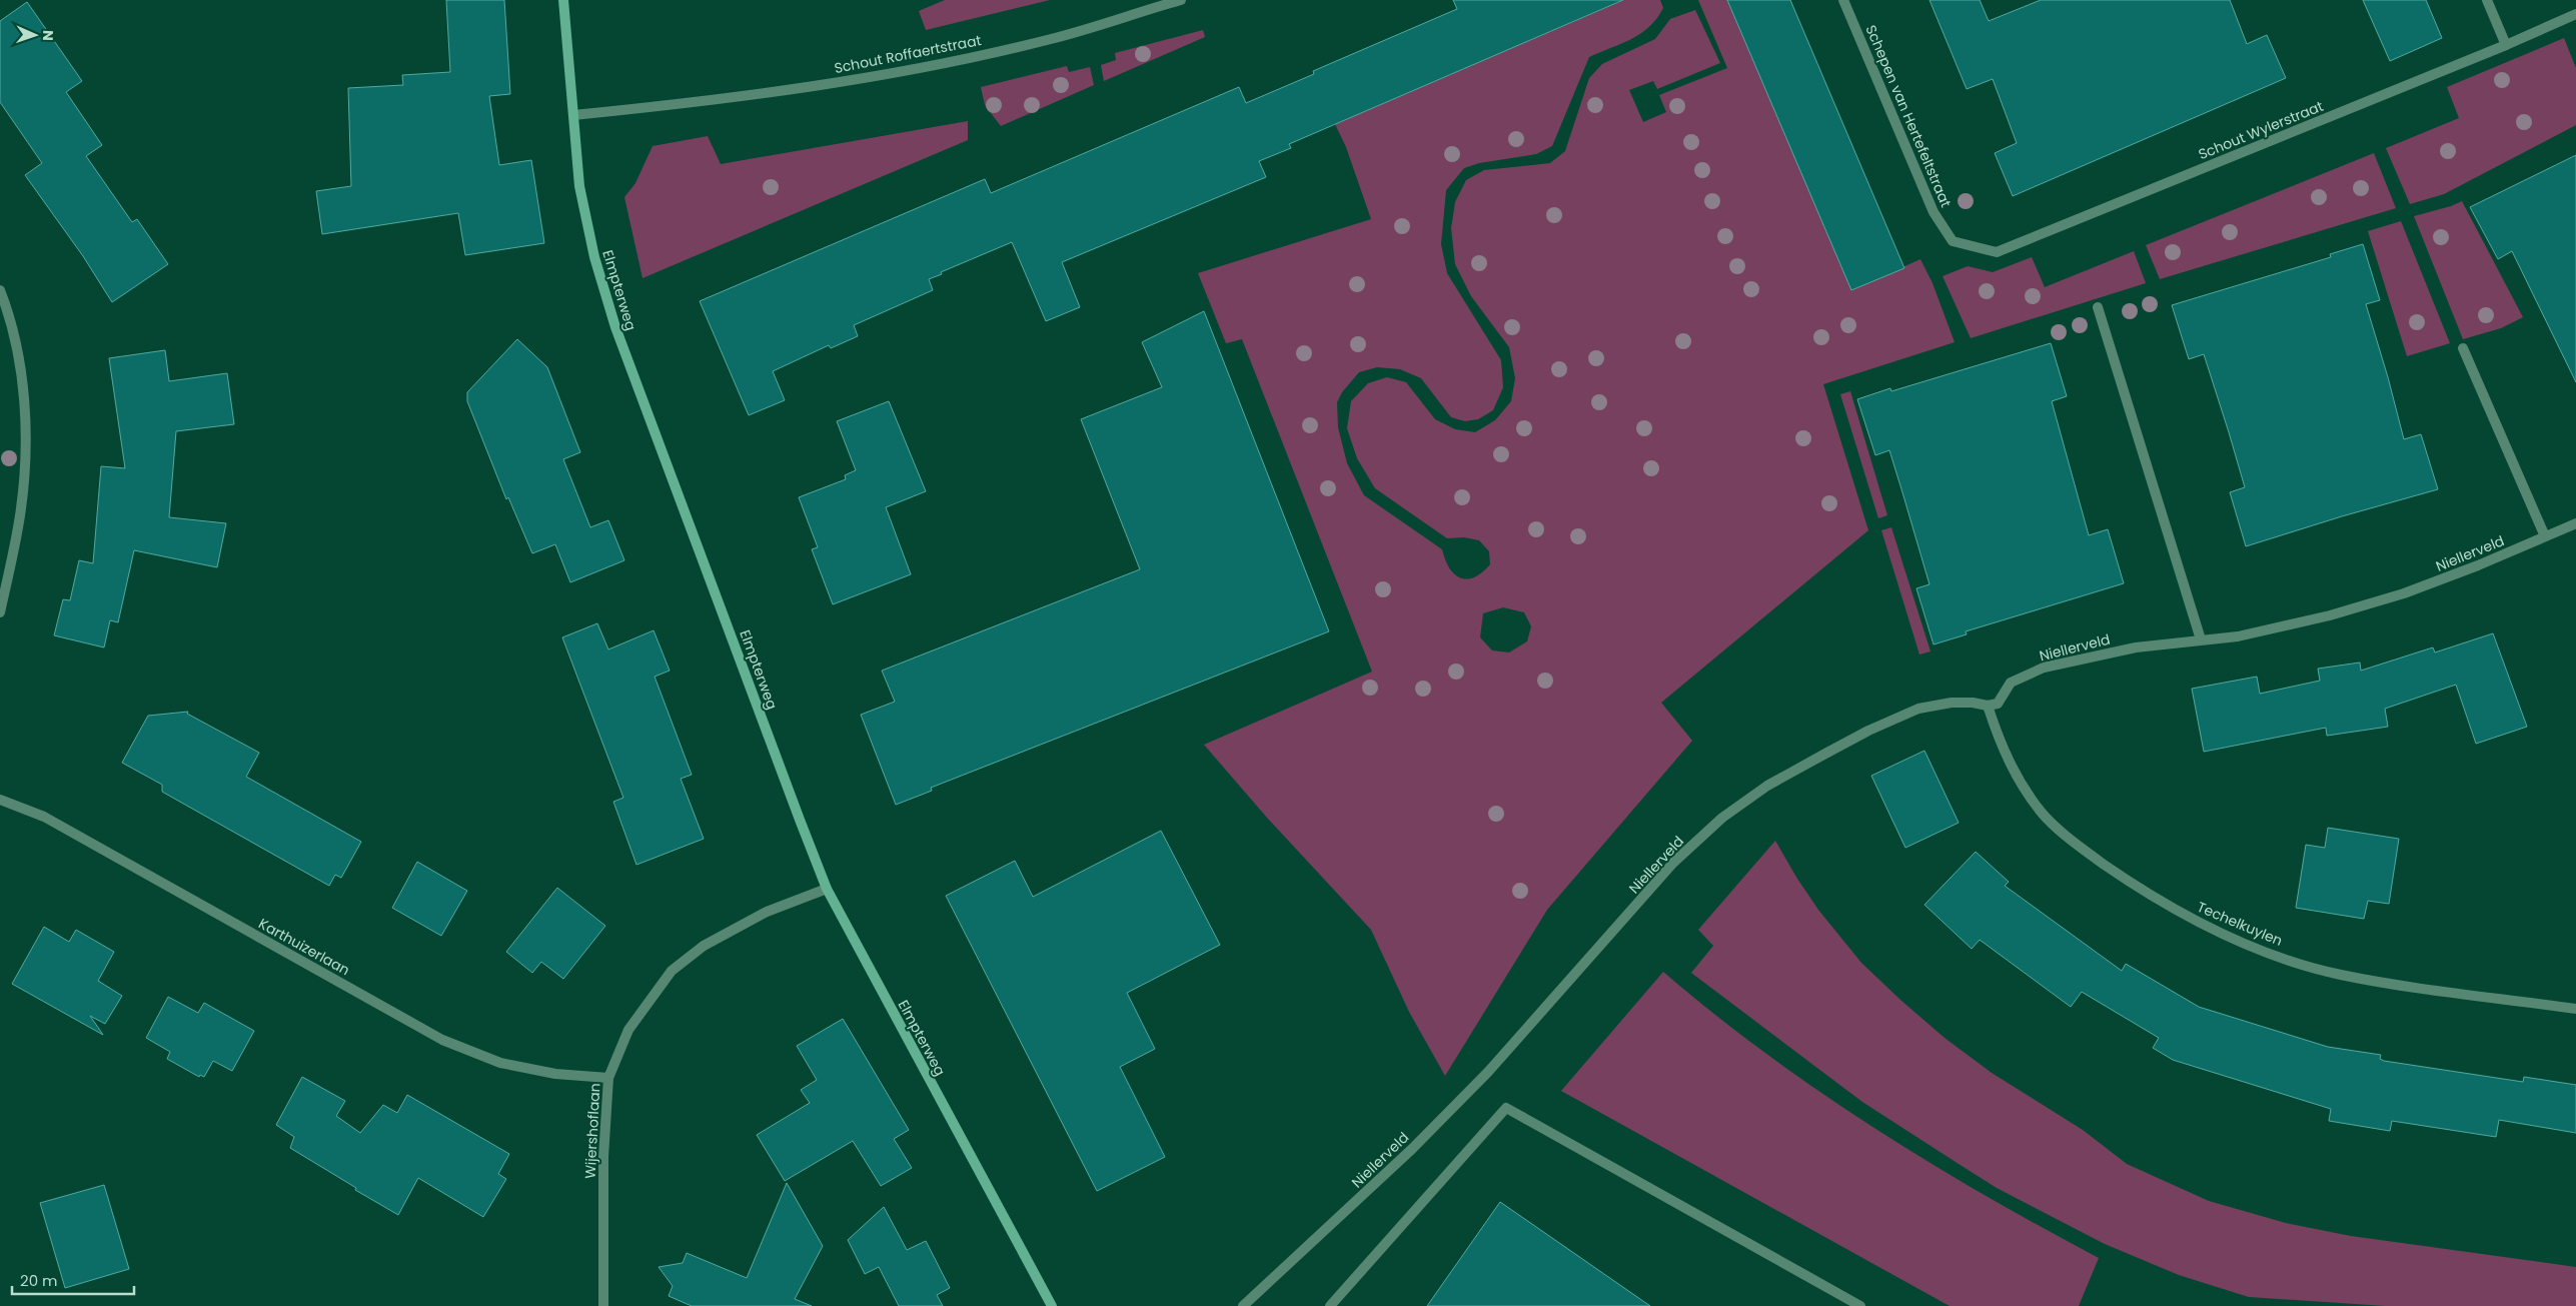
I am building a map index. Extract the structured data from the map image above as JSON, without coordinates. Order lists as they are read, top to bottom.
{
  "streets": {
    "street": [
      "Schout Roffaertstraat",
      "Schepen van Hertefeltstraat",
      "Schout Wylerstraat",
      "Elmpterweg",
      "Niellerveld",
      "Techelkuylen",
      "Karthuizerlaan",
      "Wijershoflaan"
    ]
  },
  "crossings": [
    ["Schout Roffaertstraat", "Elmpterweg"],
    ["Schepen van Hertefeltstraat", "Schout Wylerstraat"],
    ["Elmpterweg", "Wijershoflaan"],
    ["Niellerveld", "Techelkuylen"],
    ["Karthuizerlaan", "Wijershoflaan"]
  ],
  "scale_bar": "20 m",
  "north": "right"
}
